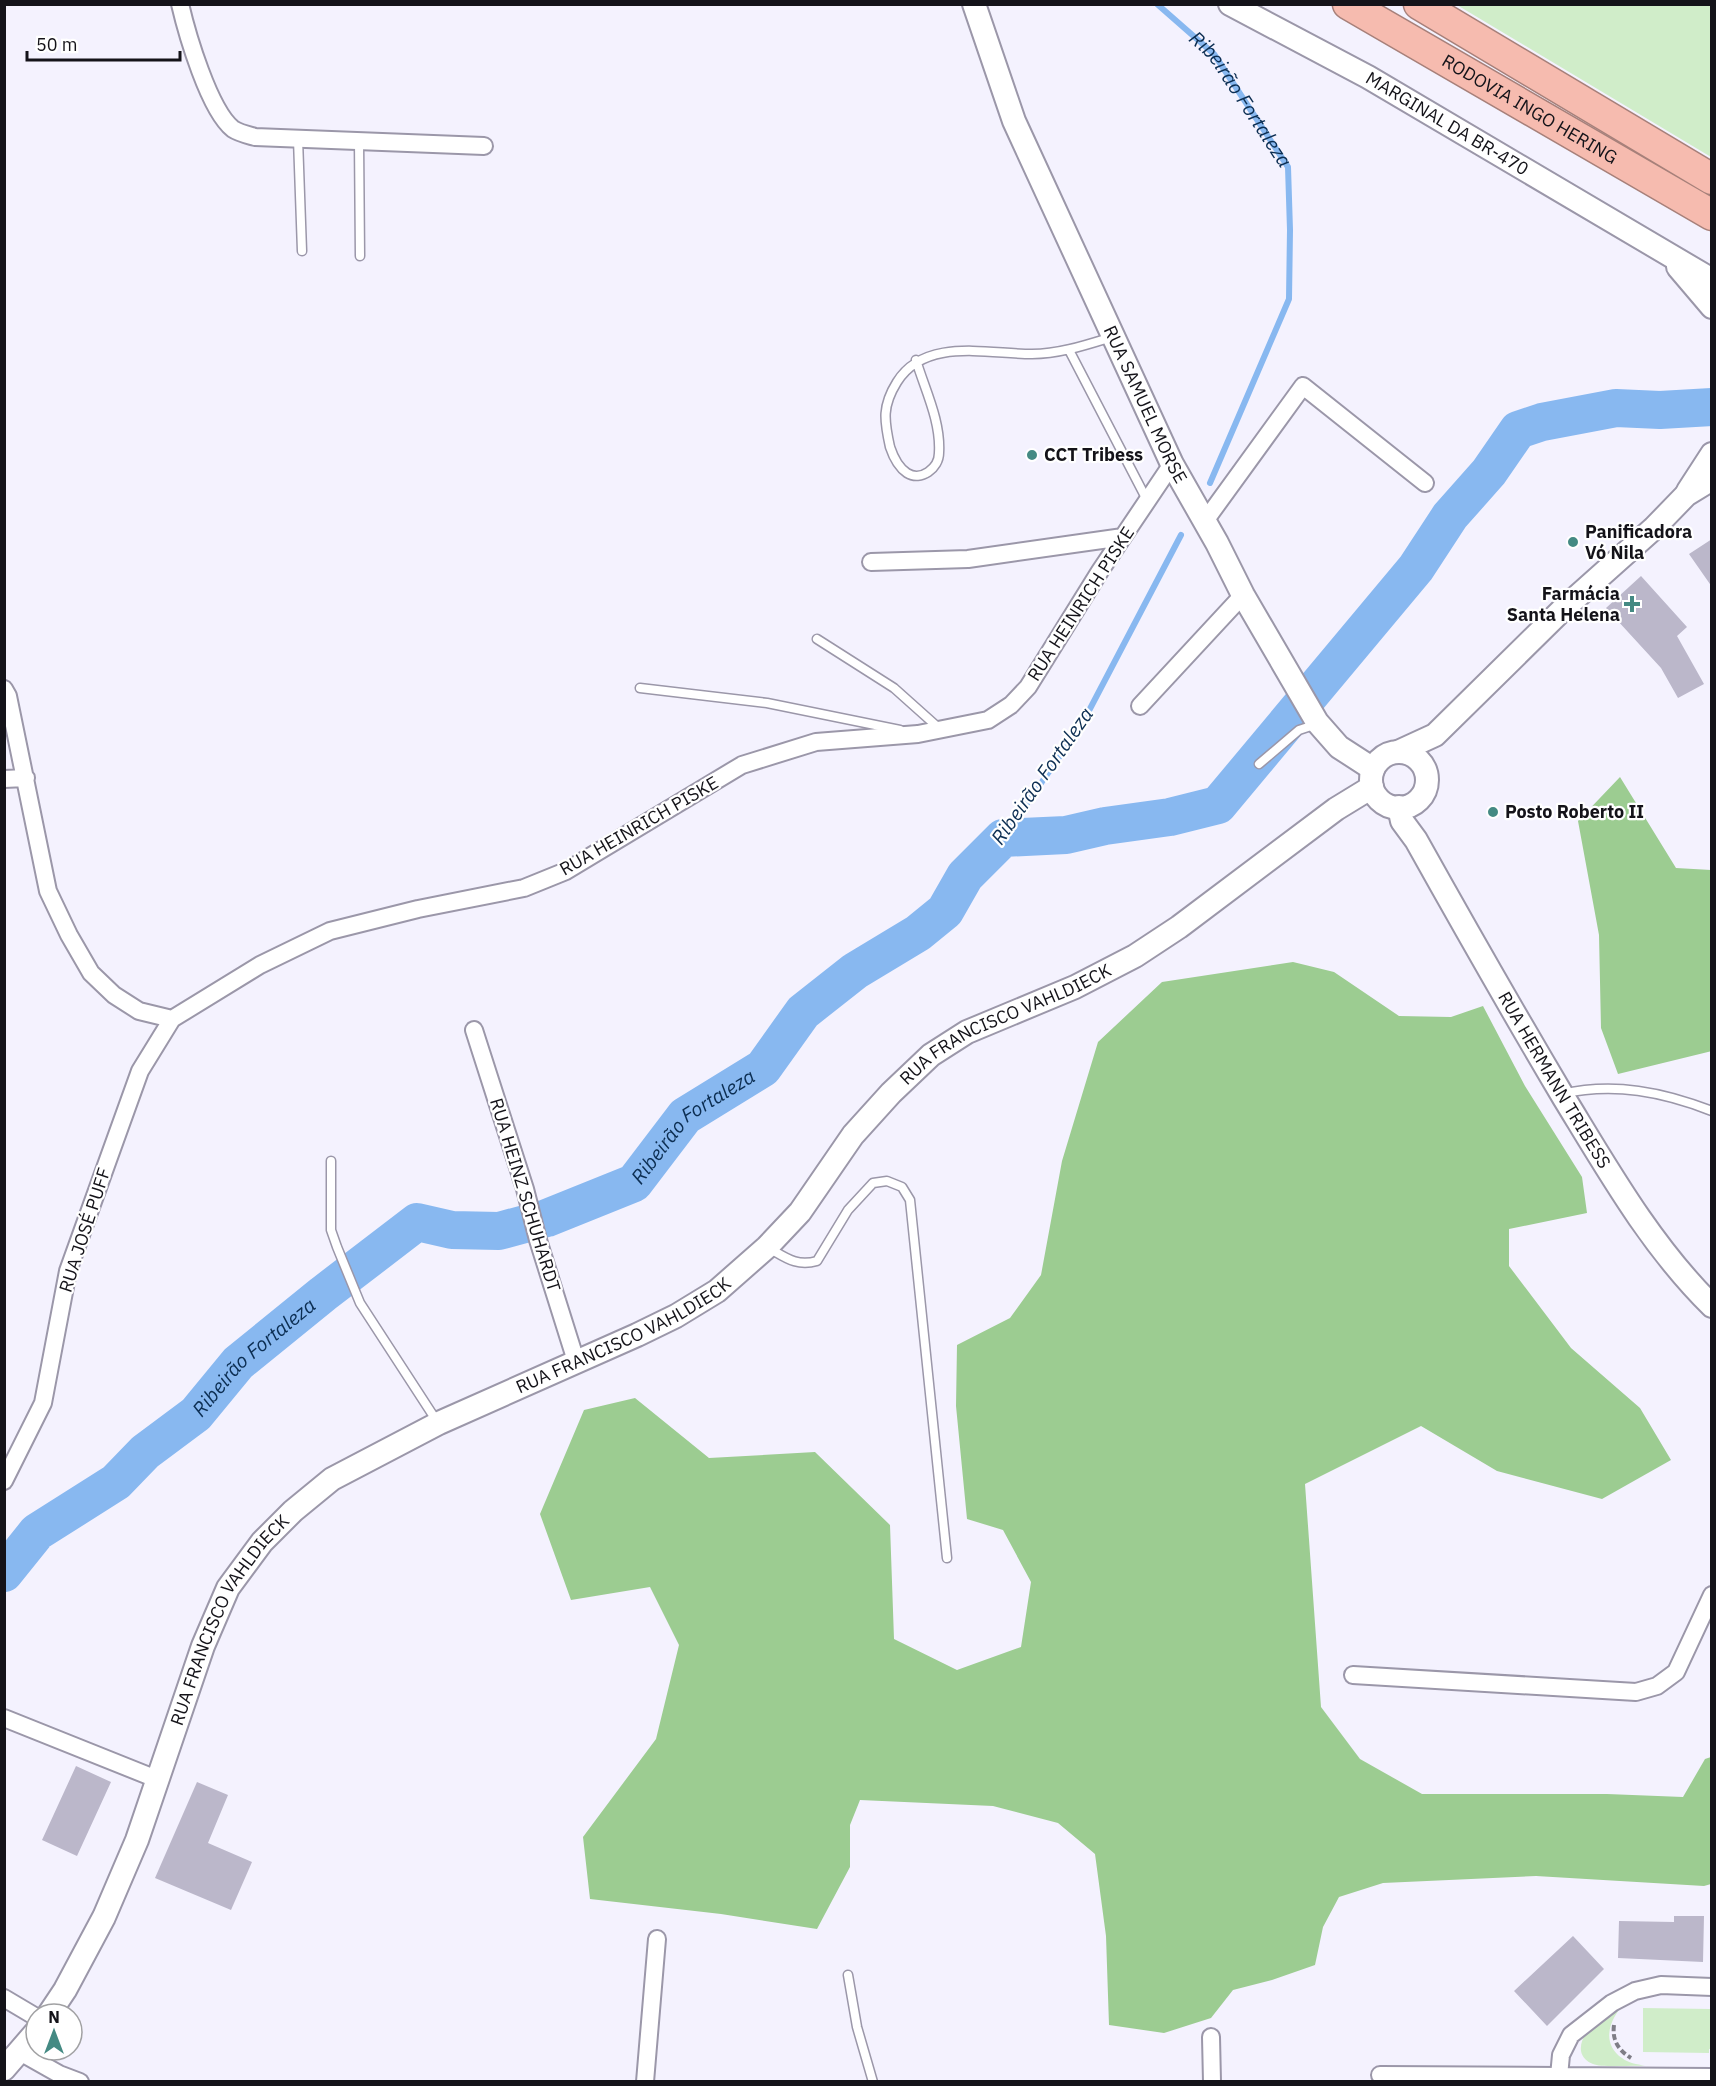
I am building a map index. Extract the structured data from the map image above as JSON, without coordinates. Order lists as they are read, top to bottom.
{
  "streets": {
    "highway": ["RODOVIA INGO HERING"],
    "main road": [
      "MARGINAL DA BR-470",
      "RUA SAMUEL MORSE",
      "RUA FRANCISCO VAHLDIECK",
      "RUA HERMANN TRIBESS"
    ],
    "street": ["RUA HEINRICH PISKE", "RUA HEINZ SCHUHARDT", "RUA JOSÉ PUFF"]
  },
  "crossings": [
    ["RUA SAMUEL MORSE", "RUA HEINRICH PISKE"],
    ["RUA SAMUEL MORSE", "RUA FRANCISCO VAHLDIECK"],
    ["RUA SAMUEL MORSE", "RUA HERMANN TRIBESS"],
    ["RUA HEINRICH PISKE", "RUA JOSÉ PUFF"],
    ["RUA FRANCISCO VAHLDIECK", "RUA HERMANN TRIBESS"],
    ["RUA FRANCISCO VAHLDIECK", "RUA HEINZ SCHUHARDT"]
  ],
  "water": ["Ribeirão Fortaleza"],
  "places": {
    "other": ["CCT Tribess", "Panificadora Vó Nila", "Posto Roberto II"],
    "health": ["Farmácia Santa Helena"]
  },
  "scale_bar": "50 m",
  "north": "top"
}
